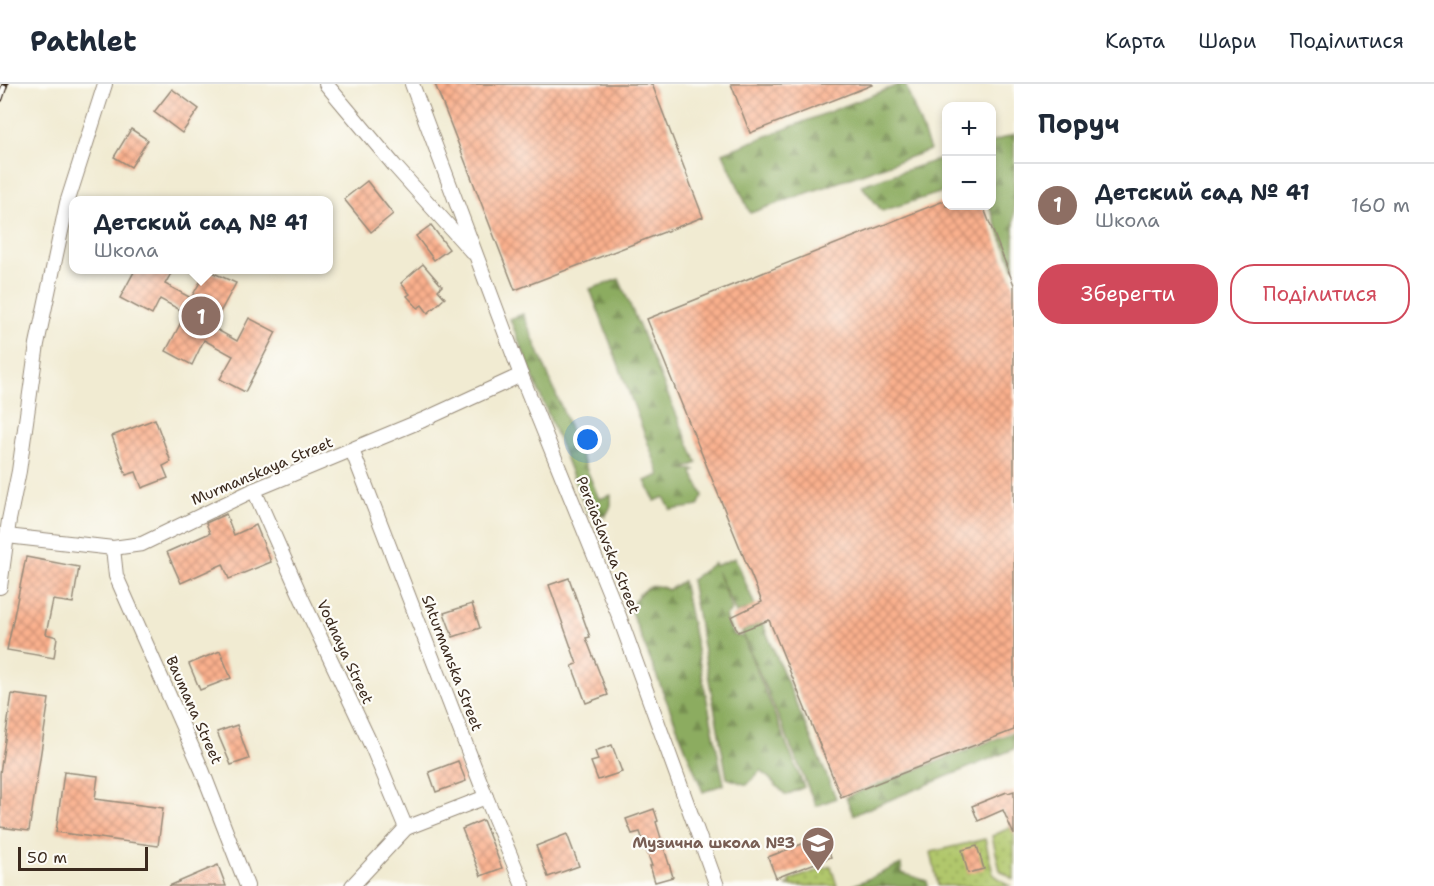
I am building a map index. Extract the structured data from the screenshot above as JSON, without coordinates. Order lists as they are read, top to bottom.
{
  "streets": {
    "street": [
      "Murmanskaya Street",
      "Pereiaslavska Street",
      "Vodnaya Street",
      "Shturmanska Street",
      "Baumana Street"
    ]
  },
  "crossings": [
    ["Murmanskaya Street", "Pereiaslavska Street"],
    ["Murmanskaya Street", "Vodnaya Street"],
    ["Murmanskaya Street", "Shturmanska Street"],
    ["Murmanskaya Street", "Baumana Street"]
  ],
  "places": {
    "school or university": ["Музична школа №3"]
  },
  "scale_bar": "50 m",
  "page": {
    "header": "Pathlet",
    "nav": ["Карта", "Шари", "Поділитися"],
    "heading": "Поруч",
    "map_buttons": ["+", "−"],
    "list": [
      {
        "mark": "1",
        "name": "Детский сад № 41",
        "note": "Школа",
        "value": "160 m"
      }
    ],
    "popup": ["Детский сад № 41", "Школа"],
    "buttons": ["Зберегти", "Поділитися"],
    "pins": "1",
    "scale": "50 m"
  }
}
